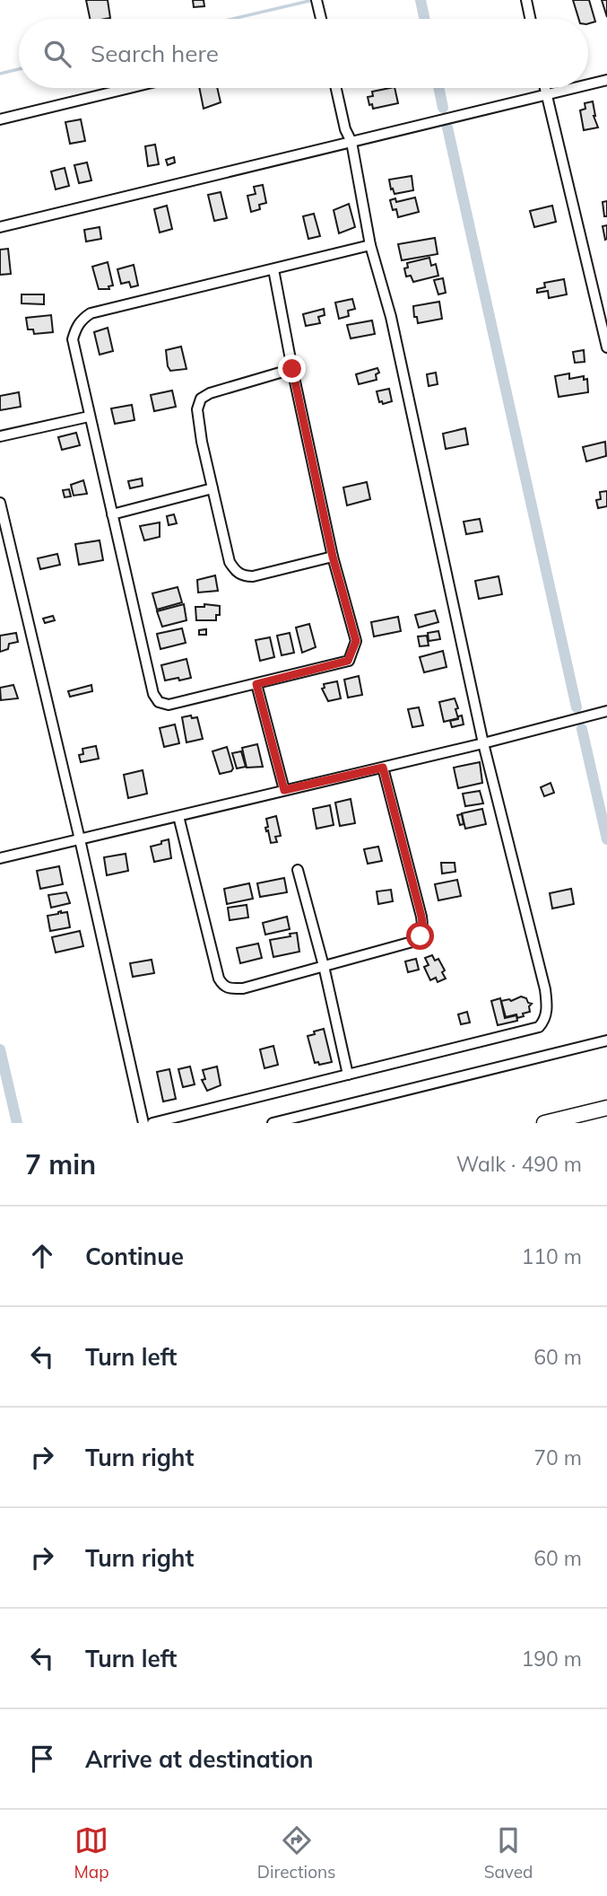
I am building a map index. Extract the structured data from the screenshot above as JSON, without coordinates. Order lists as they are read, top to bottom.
{
  "page": {
    "search": "Search here",
    "heading": ["7 min", "Walk · 490 m"],
    "list": [
      ["Continue", "110 m"],
      ["Turn left", "60 m"],
      ["Turn right", "70 m"],
      ["Turn right", "60 m"],
      ["Turn left", "190 m"],
      "Arrive at destination"
    ],
    "nav": ["Map", "Directions", "Saved"]
  }
}
